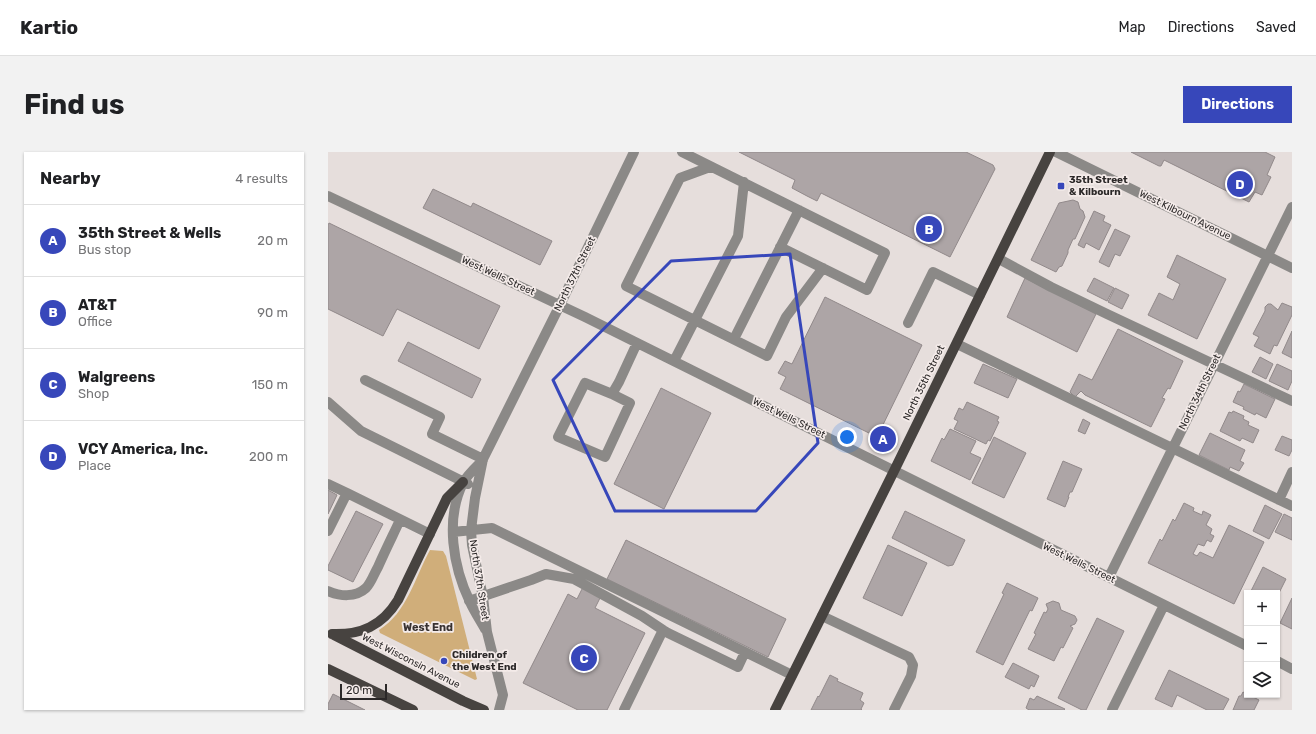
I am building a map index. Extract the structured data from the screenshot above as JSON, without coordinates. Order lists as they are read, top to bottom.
{
  "streets": {
    "main road": ["North 35th Street", "West Wisconsin Avenue"],
    "street": [
      "West Kilbourn Avenue",
      "North 37th Street",
      "West Wells Street",
      "North 34th Street"
    ]
  },
  "crossings": [
    ["West Kilbourn Avenue", "North 34th Street"],
    ["North 37th Street", "West Wells Street"],
    ["West Wells Street", "North 35th Street"],
    ["West Wells Street", "North 34th Street"]
  ],
  "districts": ["West End"],
  "places": {
    "transit": ["35th Street & Kilbourn"],
    "other": ["Children of the West End"]
  },
  "scale_bar": "20 m",
  "page": {
    "header": "Kartio",
    "nav": ["Map", "Directions", "Saved"],
    "buttons": "Directions",
    "title": "Find us",
    "heading": ["Nearby", "4 results"],
    "pins": [
      "D",
      "B",
      "A",
      "C"
    ],
    "list": [
      {
        "mark": "A",
        "name": "35th Street & Wells",
        "note": "Bus stop",
        "value": "20 m"
      },
      {
        "mark": "B",
        "name": "AT&T",
        "note": "Office",
        "value": "90 m"
      },
      {
        "mark": "C",
        "name": "Walgreens",
        "note": "Shop",
        "value": "150 m"
      },
      {
        "mark": "D",
        "name": "VCY America, Inc.",
        "note": "Place",
        "value": "200 m"
      }
    ],
    "map_buttons": ["+", "−"],
    "scale": "20 m"
  }
}
